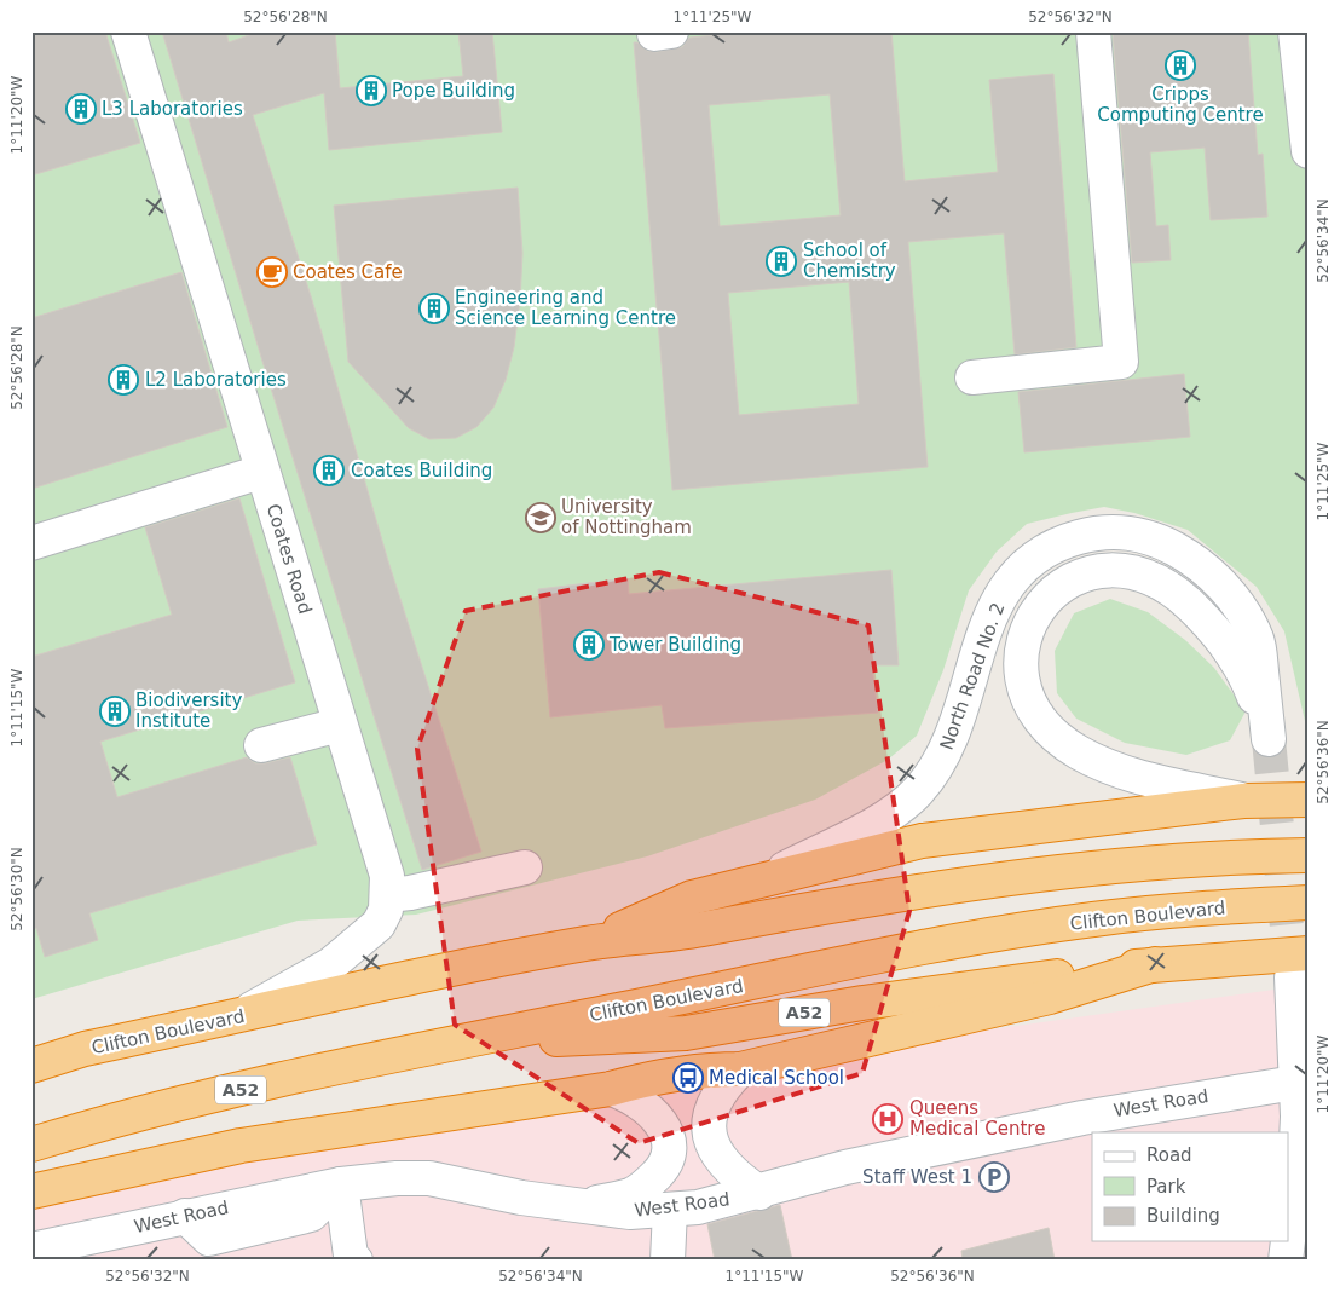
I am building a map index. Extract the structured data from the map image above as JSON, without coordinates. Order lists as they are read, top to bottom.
{
  "streets": {
    "highway": ["Clifton Boulevard", "A52"],
    "street": ["Coates Road", "North Road No. 2", "West Road"]
  },
  "crossings": [
    ["Coates Road", "Clifton Boulevard"],
    ["Clifton Boulevard", "A52"]
  ],
  "places": {
    "building": [
      "Cripps Computing Centre",
      "Pope Building",
      "L3 Laboratories",
      "School of Chemistry",
      "Engineering and Science Learning Centre",
      "L2 Laboratories",
      "Coates Building",
      "Tower Building",
      "Biodiversity Institute"
    ],
    "cafe": ["Coates Cafe"],
    "school or university": ["University of Nottingham"],
    "bus stop": ["Medical School"],
    "hospital": ["Queens Medical Centre"],
    "parking": ["Staff West 1"]
  },
  "legend": ["Road", "Park", "Building"],
  "coordinates": [
    "52°56'28\"N",
    "1°11'25\"W",
    "52°56'32\"N",
    "1°11'20\"W",
    "52°56'34\"N",
    "1°11'15\"W",
    "52°56'36\"N",
    "52°56'30\"N"
  ]
}
